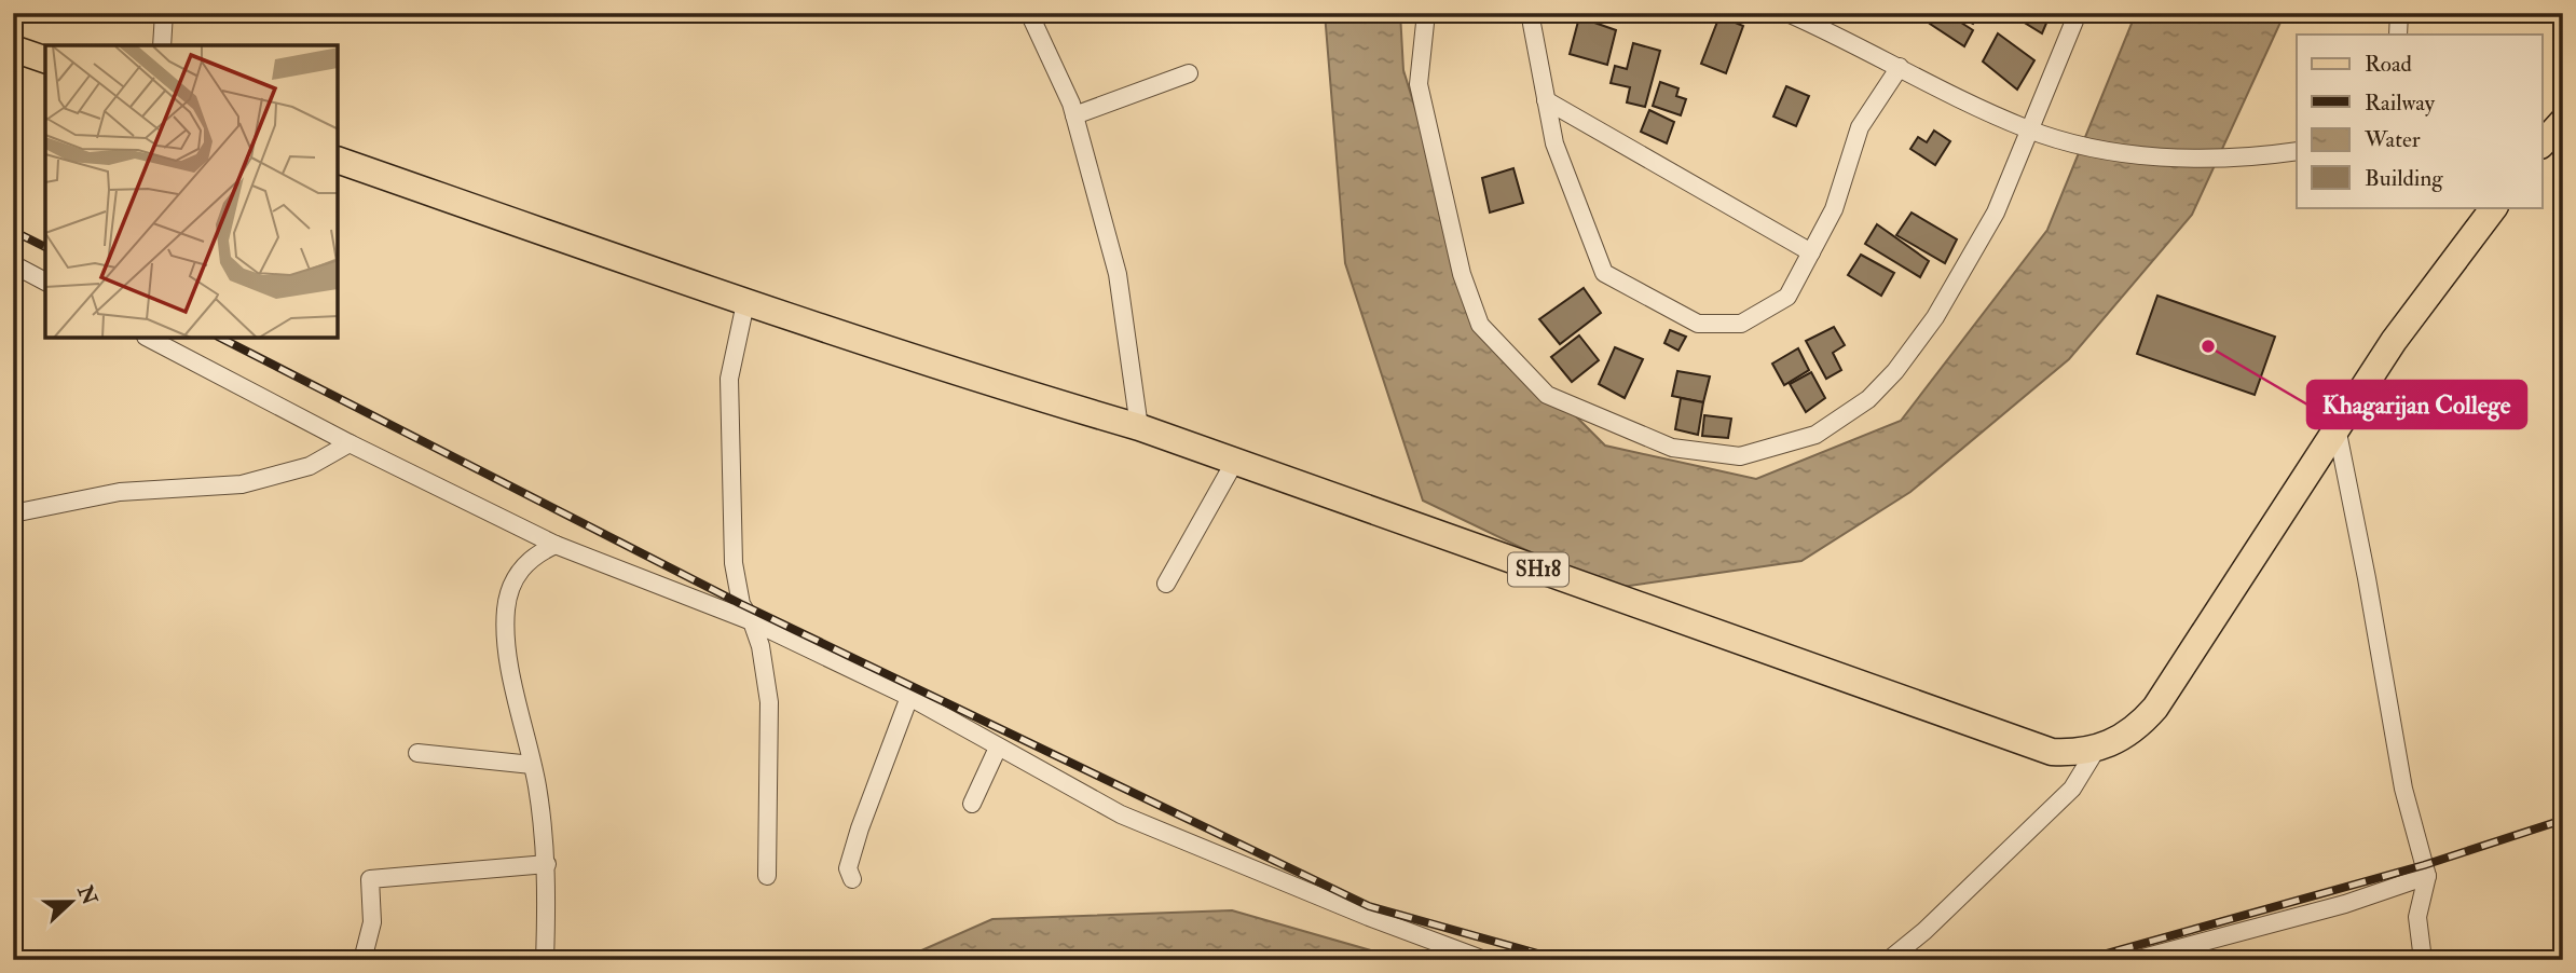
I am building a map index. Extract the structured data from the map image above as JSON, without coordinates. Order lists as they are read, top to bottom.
{
  "streets": {
    "main road": ["SH18"]
  },
  "places": ["Khagarijan College"],
  "legend": [
    "Road",
    "Railway",
    "Water",
    "Building"
  ],
  "north": "right"
}
